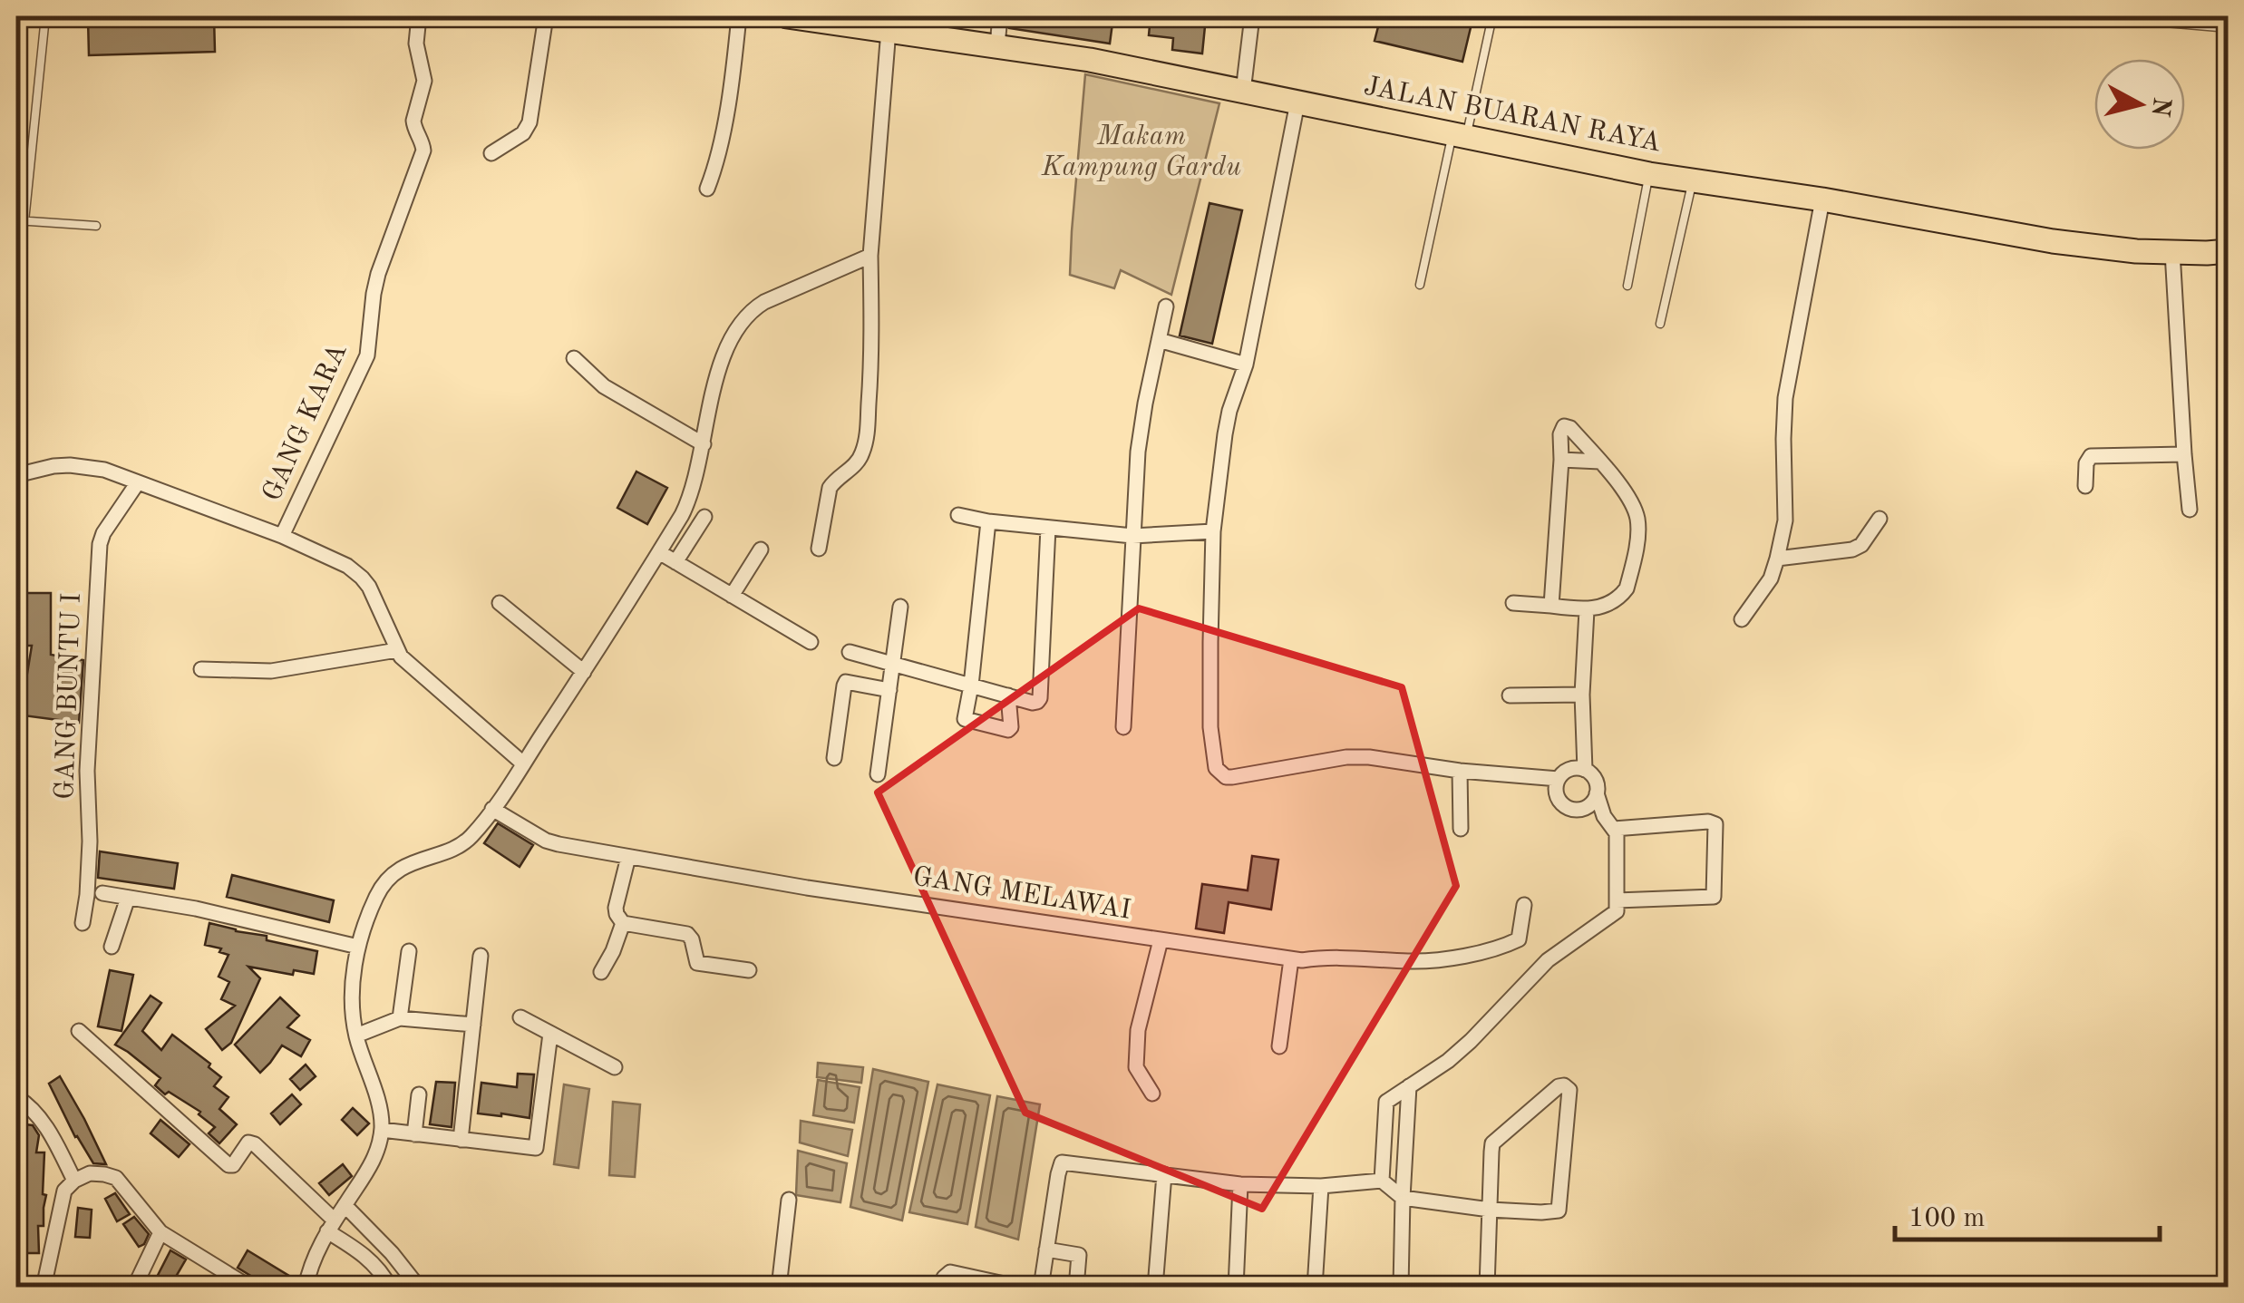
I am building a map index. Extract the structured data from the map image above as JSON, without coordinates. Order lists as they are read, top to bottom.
{
  "streets": {
    "main road": ["JALAN BUARAN RAYA"],
    "street": ["GANG KARA", "GANG BUNTU I", "GANG MELAWAI"]
  },
  "parks": ["Makam Kampung Gardu"],
  "scale_bar": "100 m",
  "north": "right"
}
